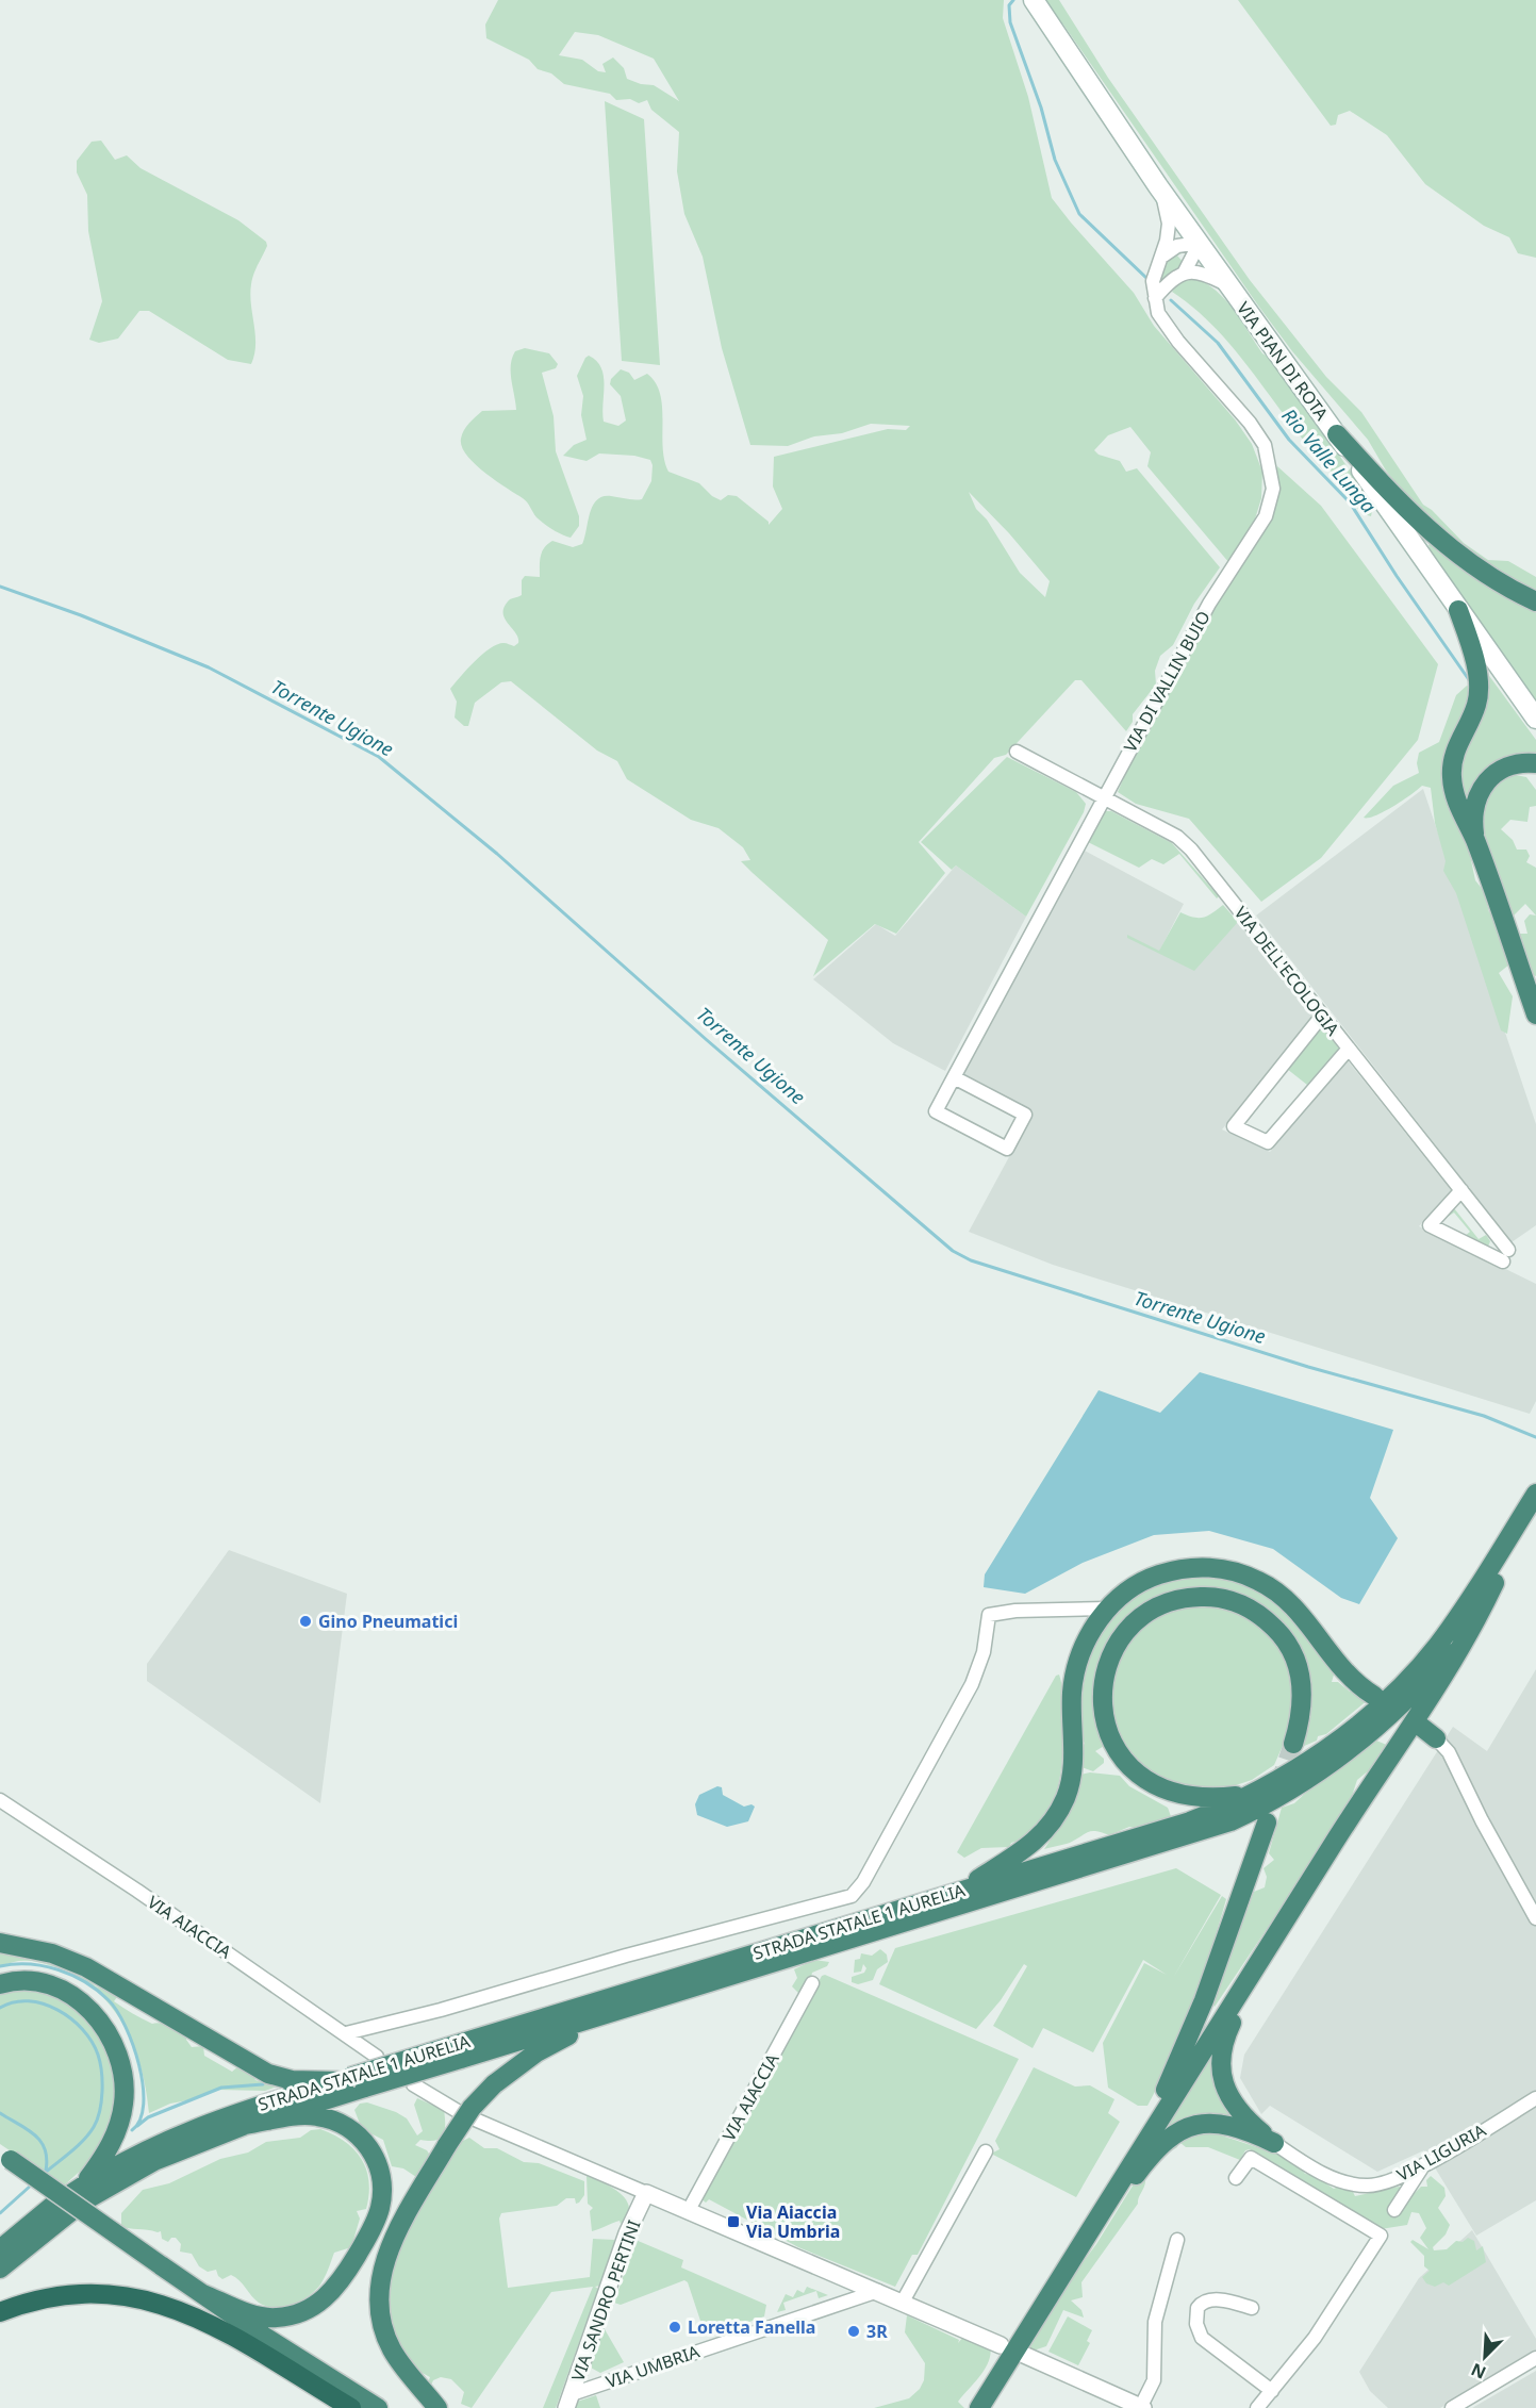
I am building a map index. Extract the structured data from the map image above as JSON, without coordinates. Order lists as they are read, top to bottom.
{
  "streets": {
    "highway": ["STRADA STATALE 1 AURELIA"],
    "main road": ["VIA PIAN DI ROTA"],
    "street": [
      "VIA DI VALLIN BUIO",
      "VIA DELL'ECOLOGIA",
      "VIA AIACCIA",
      "VIA LIGURIA",
      "VIA SANDRO PERTINI",
      "VIA UMBRIA"
    ]
  },
  "crossings": [
    ["VIA PIAN DI ROTA", "VIA DI VALLIN BUIO"],
    ["VIA DI VALLIN BUIO", "VIA DELL'ECOLOGIA"],
    ["VIA SANDRO PERTINI", "VIA UMBRIA"]
  ],
  "water": ["Rio Valle Lunga", "Torrente Ugione"],
  "places": {
    "other": ["Gino Pneumatici", "Loretta Fanella", "3R"],
    "transit": ["Via Aiaccia Via Umbria"]
  },
  "north": "bottom left"
}
